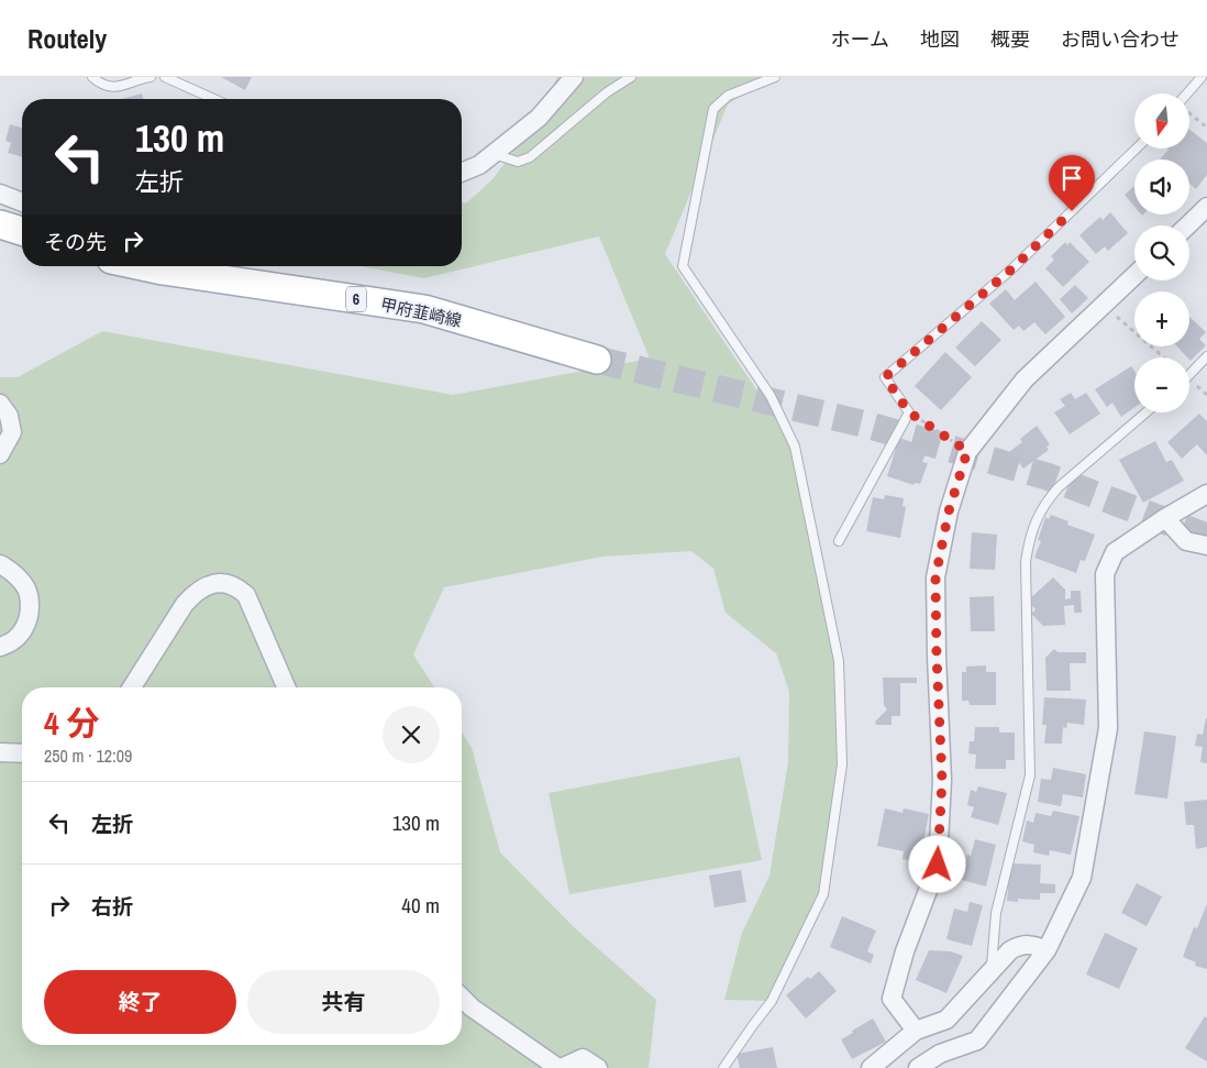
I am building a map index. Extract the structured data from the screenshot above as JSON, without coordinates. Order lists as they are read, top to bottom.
{
  "streets": {
    "main road": ["6", "甲府韮崎線"]
  },
  "north": "bottom",
  "page": {
    "header": "Routely",
    "nav": [
      "ホーム",
      "地図",
      "概要",
      "お問い合わせ"
    ],
    "map_buttons": ["+", "−"],
    "turn": ["130 m", "左折"],
    "then": "その先",
    "heading": ["4 分", "250 m · 12:09"],
    "list": [
      {
        "name": "左折",
        "value": "130 m"
      },
      {
        "name": "右折",
        "value": "40 m"
      }
    ],
    "buttons": ["終了", "共有"]
  }
}
